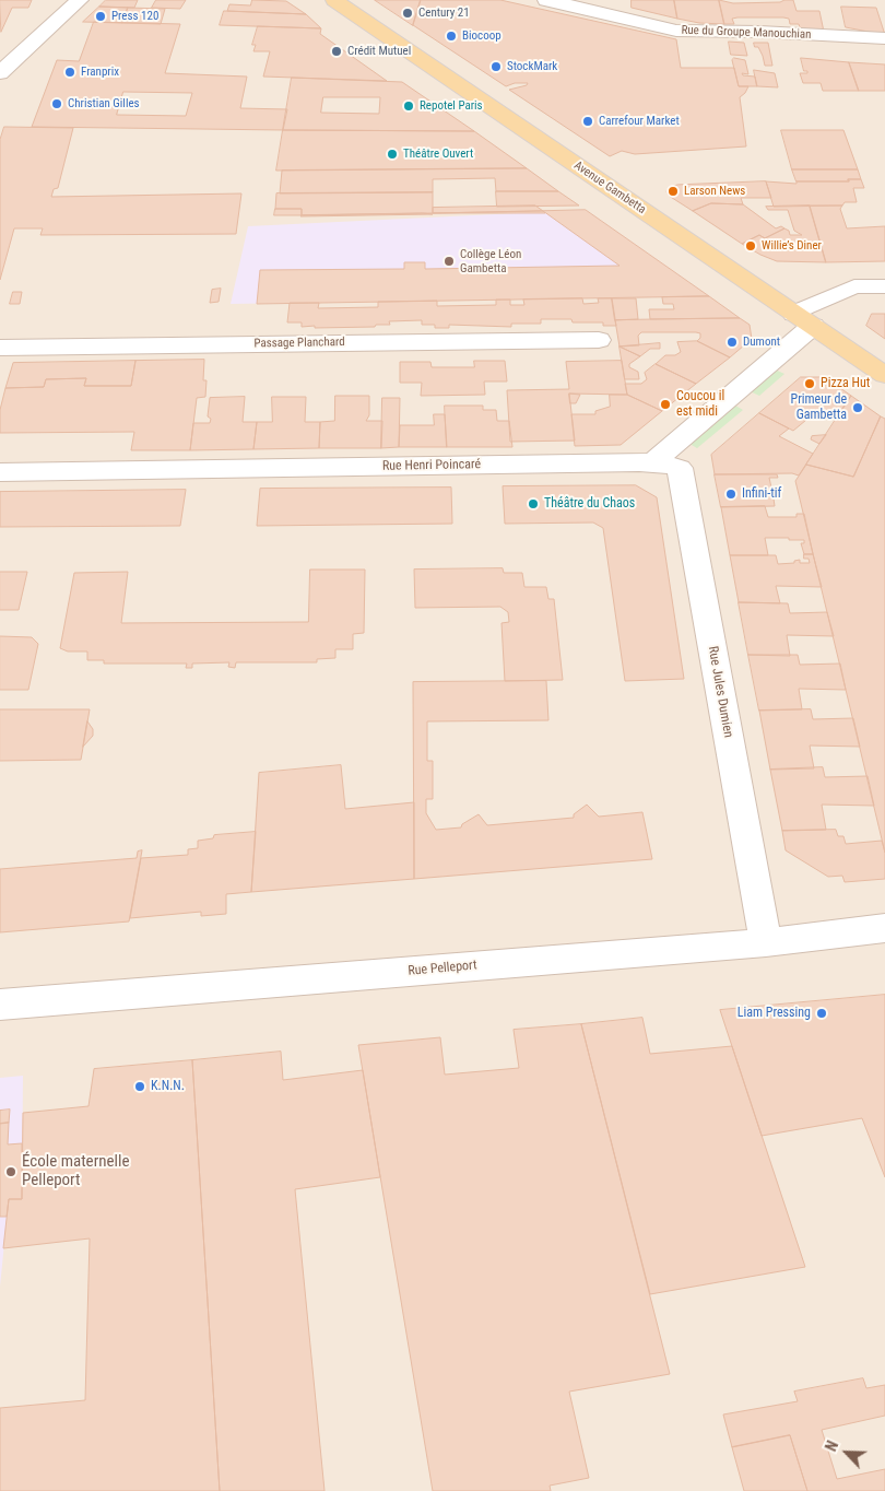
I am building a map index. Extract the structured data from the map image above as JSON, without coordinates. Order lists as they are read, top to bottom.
{
  "streets": {
    "main road": ["Avenue Gambetta"],
    "street": [
      "Rue du Groupe Manouchian",
      "Passage Planchard",
      "Rue Henri Poincaré",
      "Rue Jules Dumien",
      "Rue Pelleport"
    ]
  },
  "crossings": [
    ["Rue Henri Poincaré", "Rue Jules Dumien"],
    ["Rue Jules Dumien", "Rue Pelleport"]
  ],
  "places": [
    "Century 21",
    "Press 120",
    "Biocoop",
    "Crédit Mutuel",
    "StockMark",
    "Franprix",
    "Christian Gilles",
    "Repotel Paris",
    "Carrefour Market",
    "Théâtre Ouvert",
    "Larson News",
    "Willie’s Diner",
    "Collège Léon Gambetta",
    "Dumont",
    "Pizza Hut",
    "Coucou il est midi",
    "Primeur de Gambetta",
    "Infini-tif",
    "Théâtre du Chaos",
    "Liam Pressing",
    "K.N.N.",
    "École maternelle Pelleport"
  ],
  "north": "top left"
}
